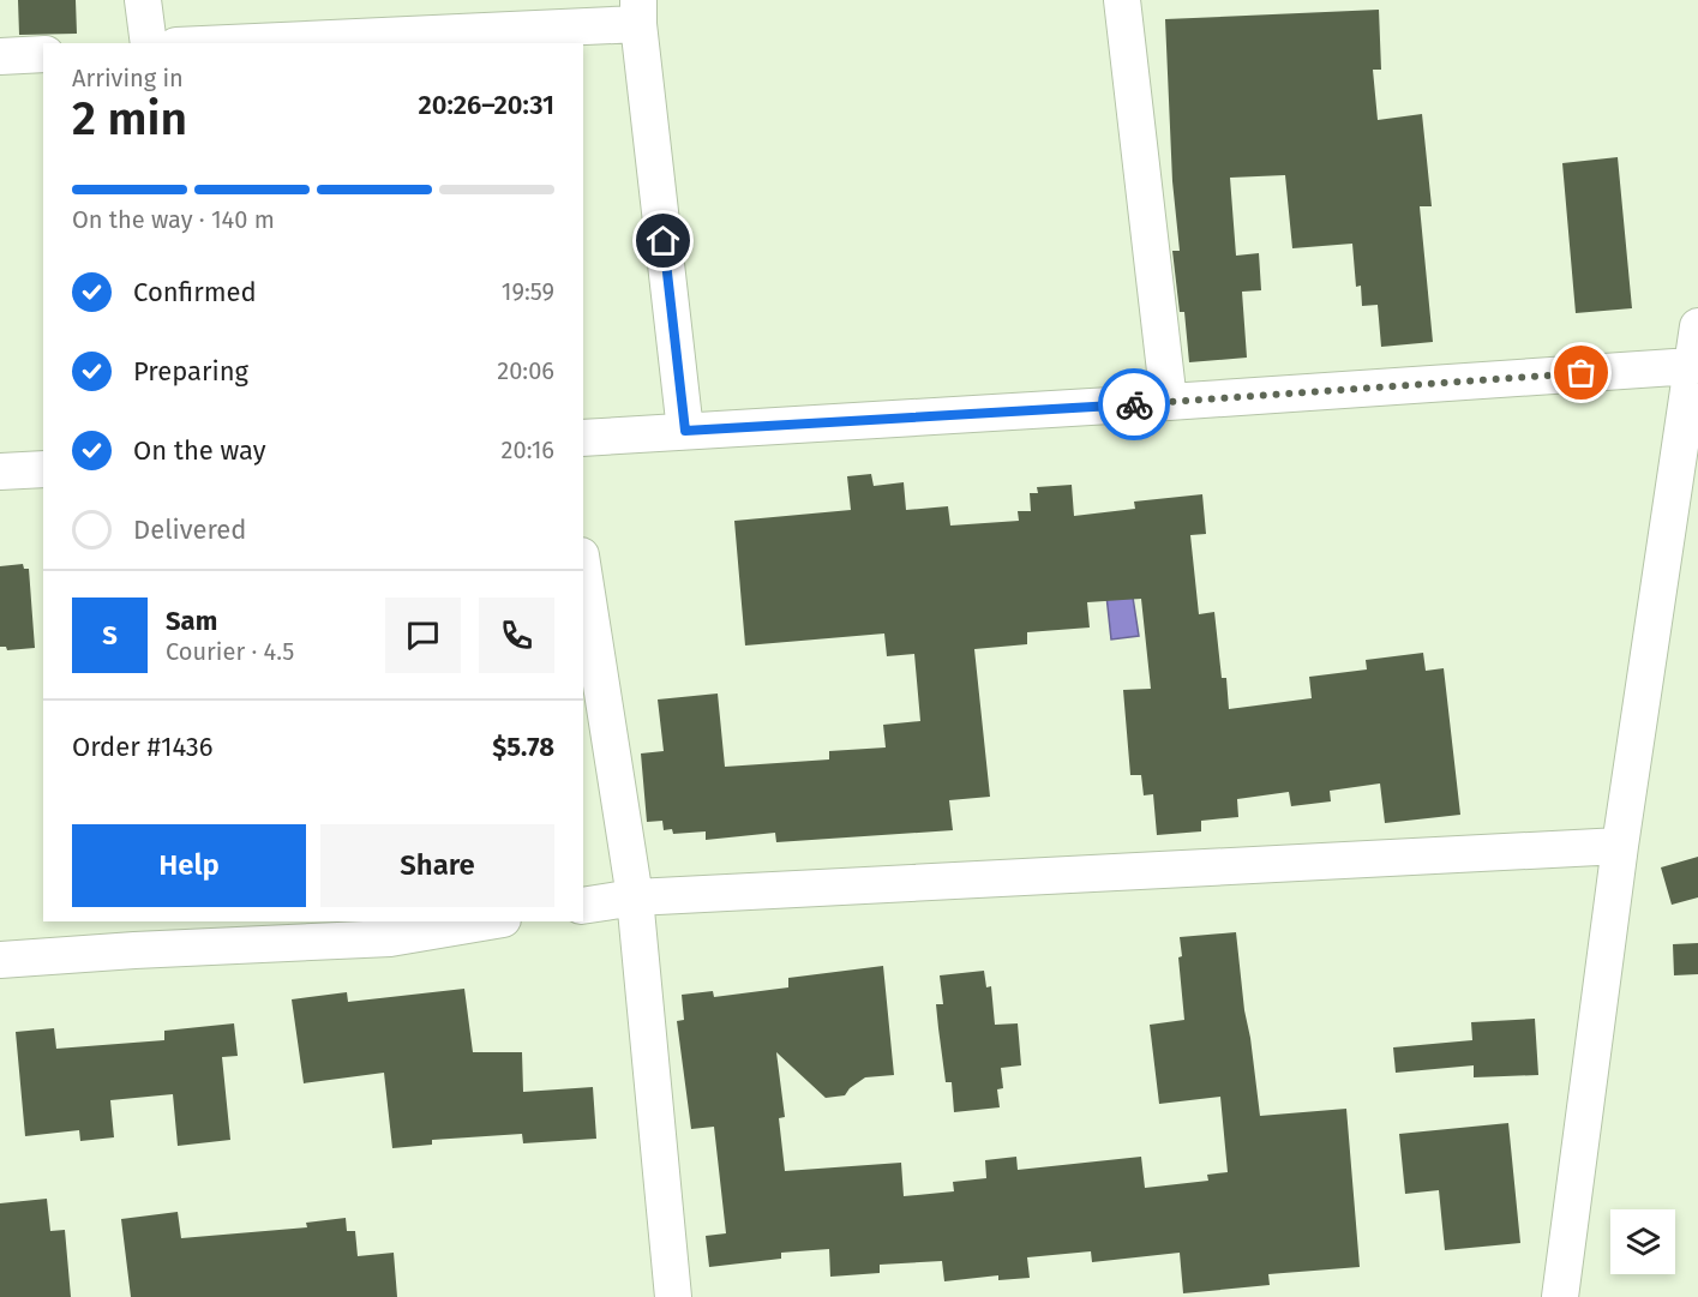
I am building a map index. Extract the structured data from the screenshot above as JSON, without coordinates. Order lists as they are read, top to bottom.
{
  "page": {
    "heading": ["2 min", "Arriving in", "20:26–20:31"],
    "panel": [
      "Sam",
      "Courier · 4.5",
      "Order #1436",
      "$5.78"
    ],
    "bar": "On the way · 140 m",
    "list": [
      ["Confirmed", "19:59"],
      ["Preparing", "20:06"],
      ["On the way", "20:16"],
      "Delivered"
    ],
    "round": "S",
    "buttons": ["Help", "Share"]
  }
}
